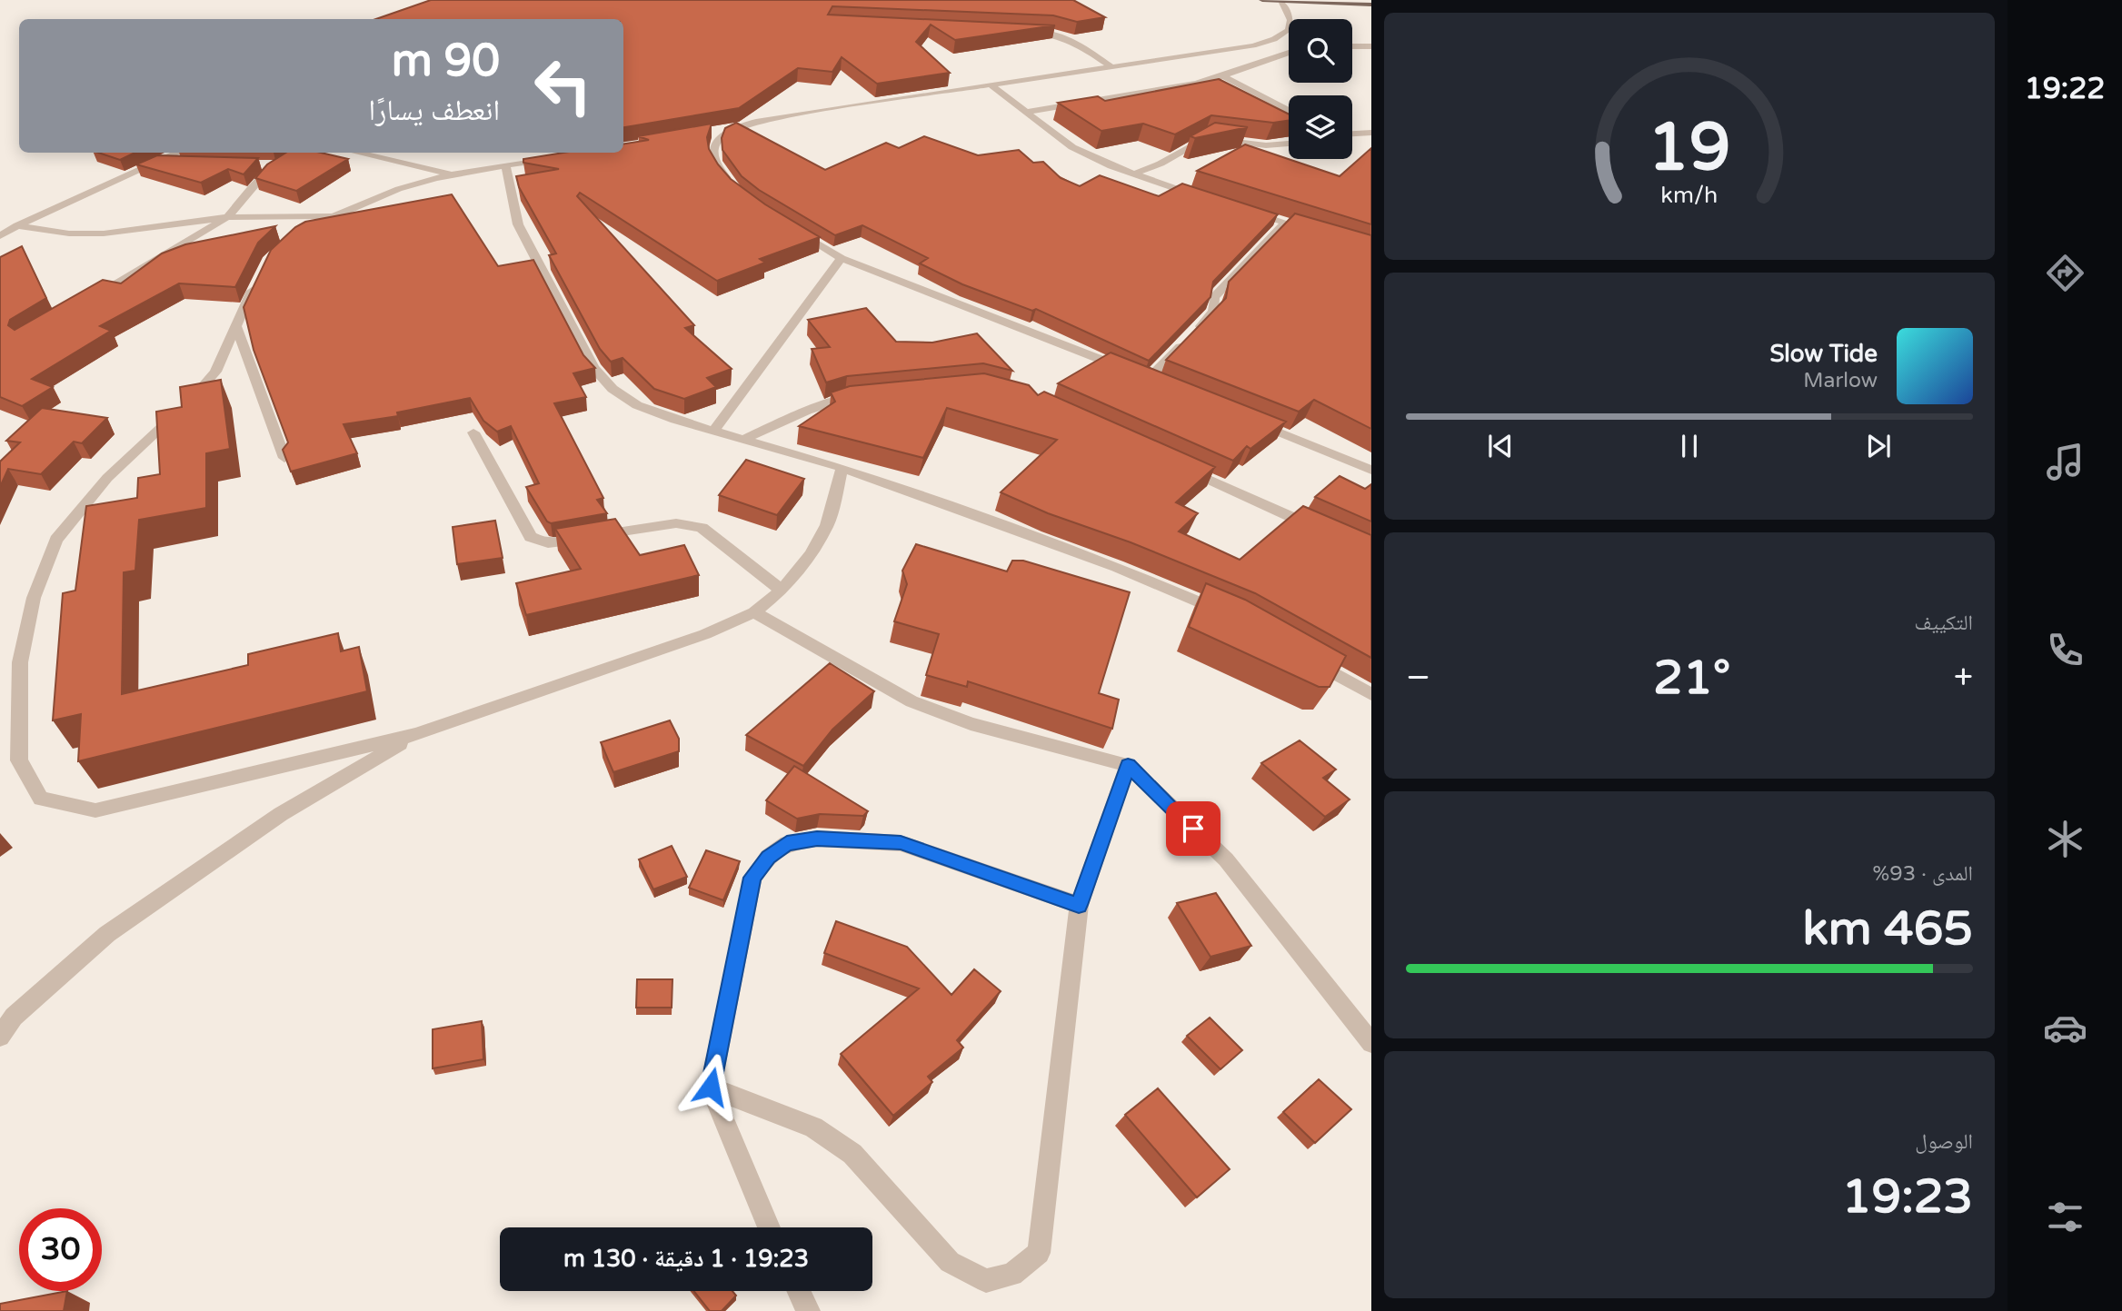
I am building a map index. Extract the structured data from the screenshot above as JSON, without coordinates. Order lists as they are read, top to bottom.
{
  "page": {
    "tabs": "19:22",
    "turn": ["90 m", "انعطف يسارًا"],
    "song": ["Slow Tide", "Marlow"],
    "tile": [
      "التكييف",
      ["المدى · 93%", "465 km"],
      ["الوصول", "19:23"]
    ],
    "heat": ["−", "21°", "+"],
    "limit": "30",
    "trip": "19:23 · 1 دقيقة · 130 m",
    "gauge": ["19", "km/h"]
  }
}
